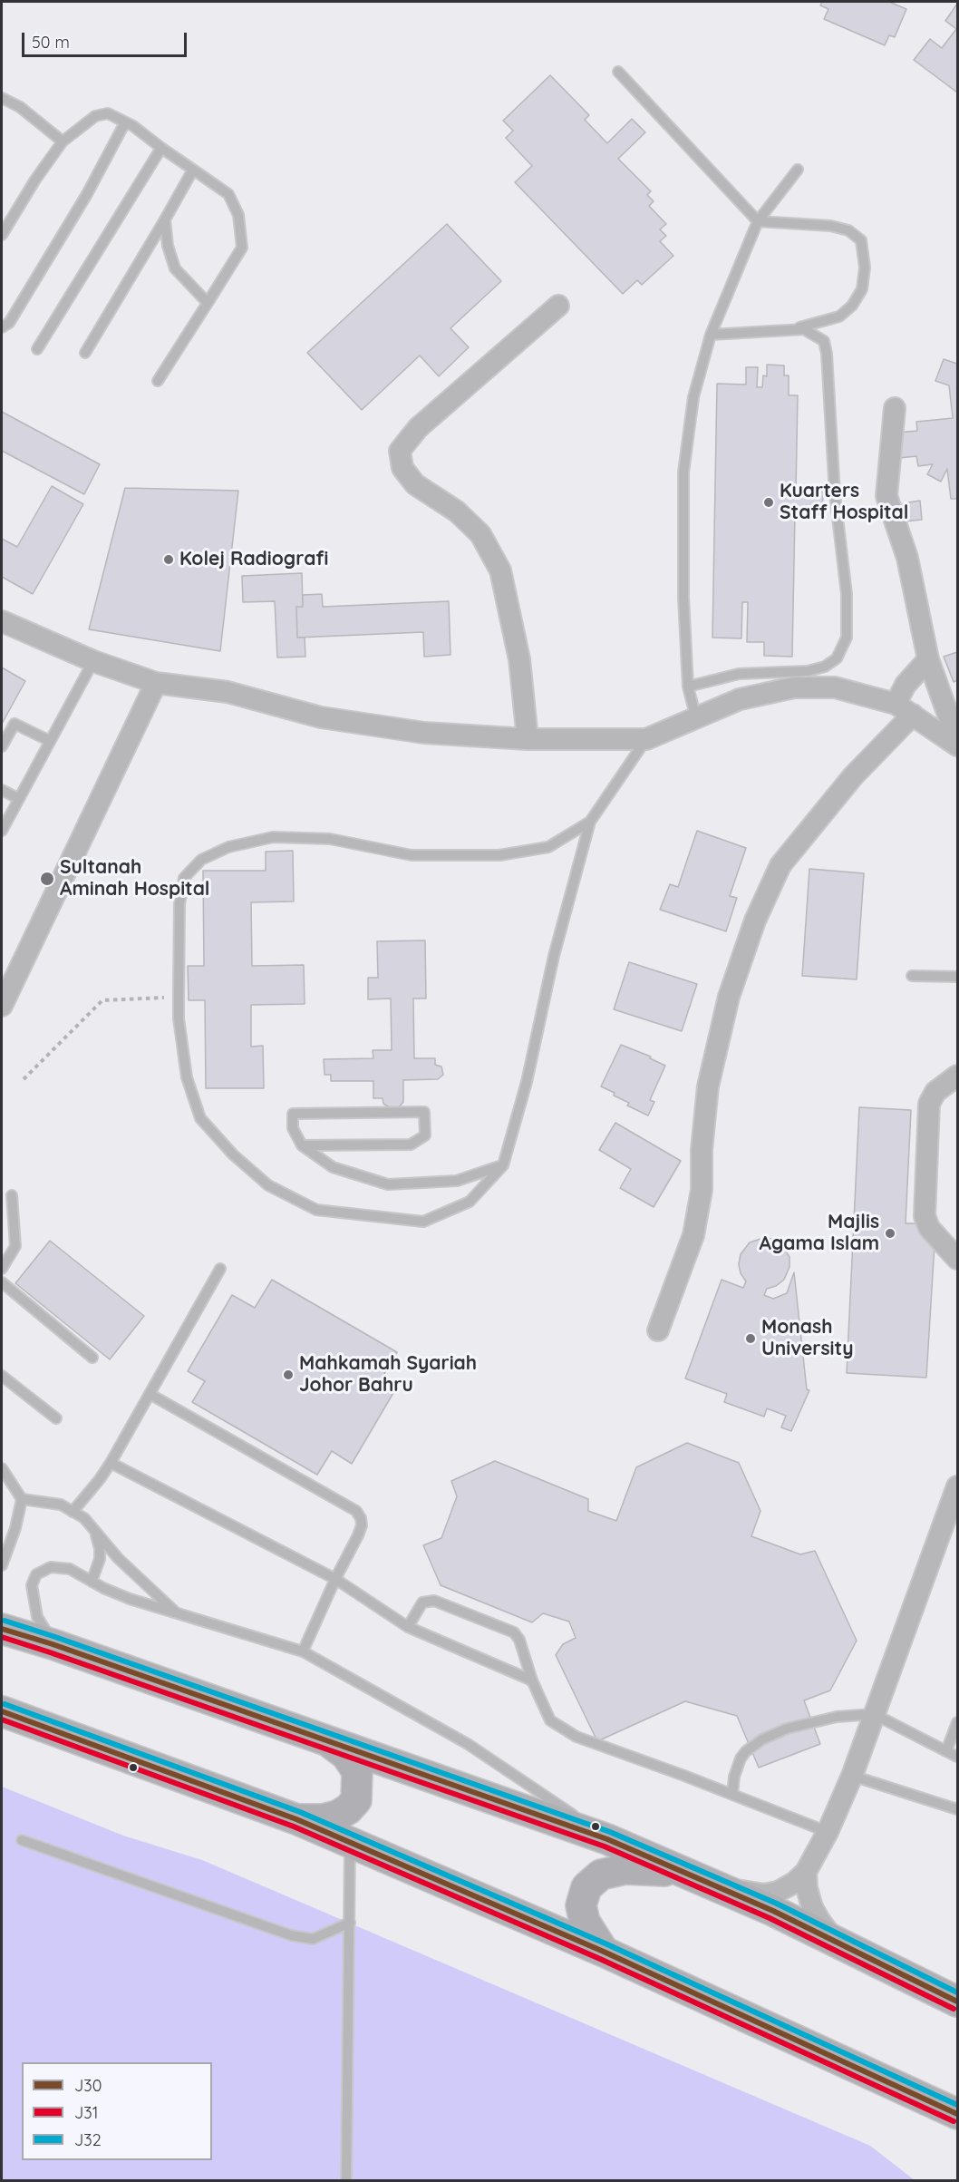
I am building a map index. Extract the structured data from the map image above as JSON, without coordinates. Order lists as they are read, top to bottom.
{
  "places": [
    "Kuarters Staff Hospital",
    "Kolej Radiografi",
    "Sultanah Aminah Hospital",
    "Majlis Agama Islam",
    "Monash University",
    "Mahkamah Syariah Johor Bahru"
  ],
  "lines": ["transit line J32", "transit line J30", "transit line J31"],
  "legend": ["J30", "J31", "J32"],
  "scale_bar": "50 m"
}
